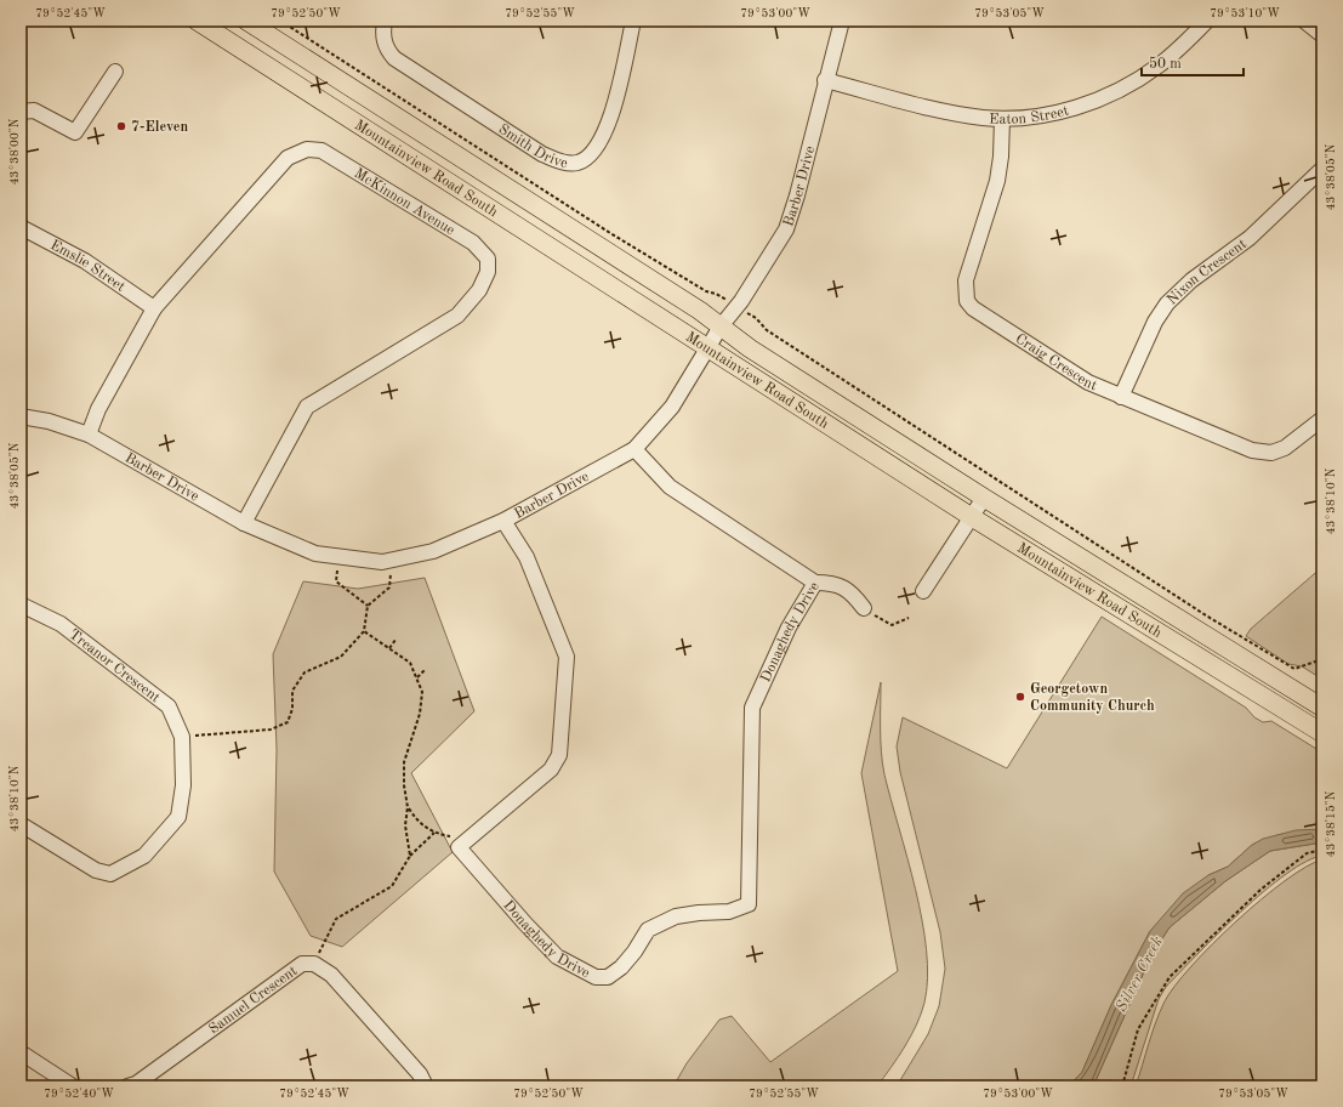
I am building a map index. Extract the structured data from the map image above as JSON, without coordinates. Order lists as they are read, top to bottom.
{
  "streets": {
    "main road": ["Mountainview Road South"],
    "street": [
      "Eaton Street",
      "Smith Drive",
      "Barber Drive",
      "McKinnon Avenue",
      "Emslie Street",
      "Nixon Crescent",
      "Craig Crescent",
      "Donaghedy Drive",
      "Treanor Crescent",
      "Samuel Crescent"
    ]
  },
  "crossings": [
    ["Eaton Street", "Barber Drive"],
    ["Eaton Street", "Craig Crescent"],
    ["Mountainview Road South", "Barber Drive"],
    ["Barber Drive", "McKinnon Avenue"],
    ["Barber Drive", "Donaghedy Drive"],
    ["McKinnon Avenue", "Emslie Street"],
    ["Nixon Crescent", "Craig Crescent"]
  ],
  "water": ["Silver Creek"],
  "places": ["7-Eleven", "Georgetown Community Church"],
  "scale_bar": "50 m",
  "coordinates": [
    "79°52'45\"W",
    "79°52'50\"W",
    "79°52'55\"W",
    "79°53'00\"W",
    "79°53'05\"W",
    "79°53'10\"W",
    "43°38'00\"N",
    "43°38'05\"N",
    "43°38'10\"N",
    "43°38'15\"N",
    "79°52'40\"W"
  ]
}
